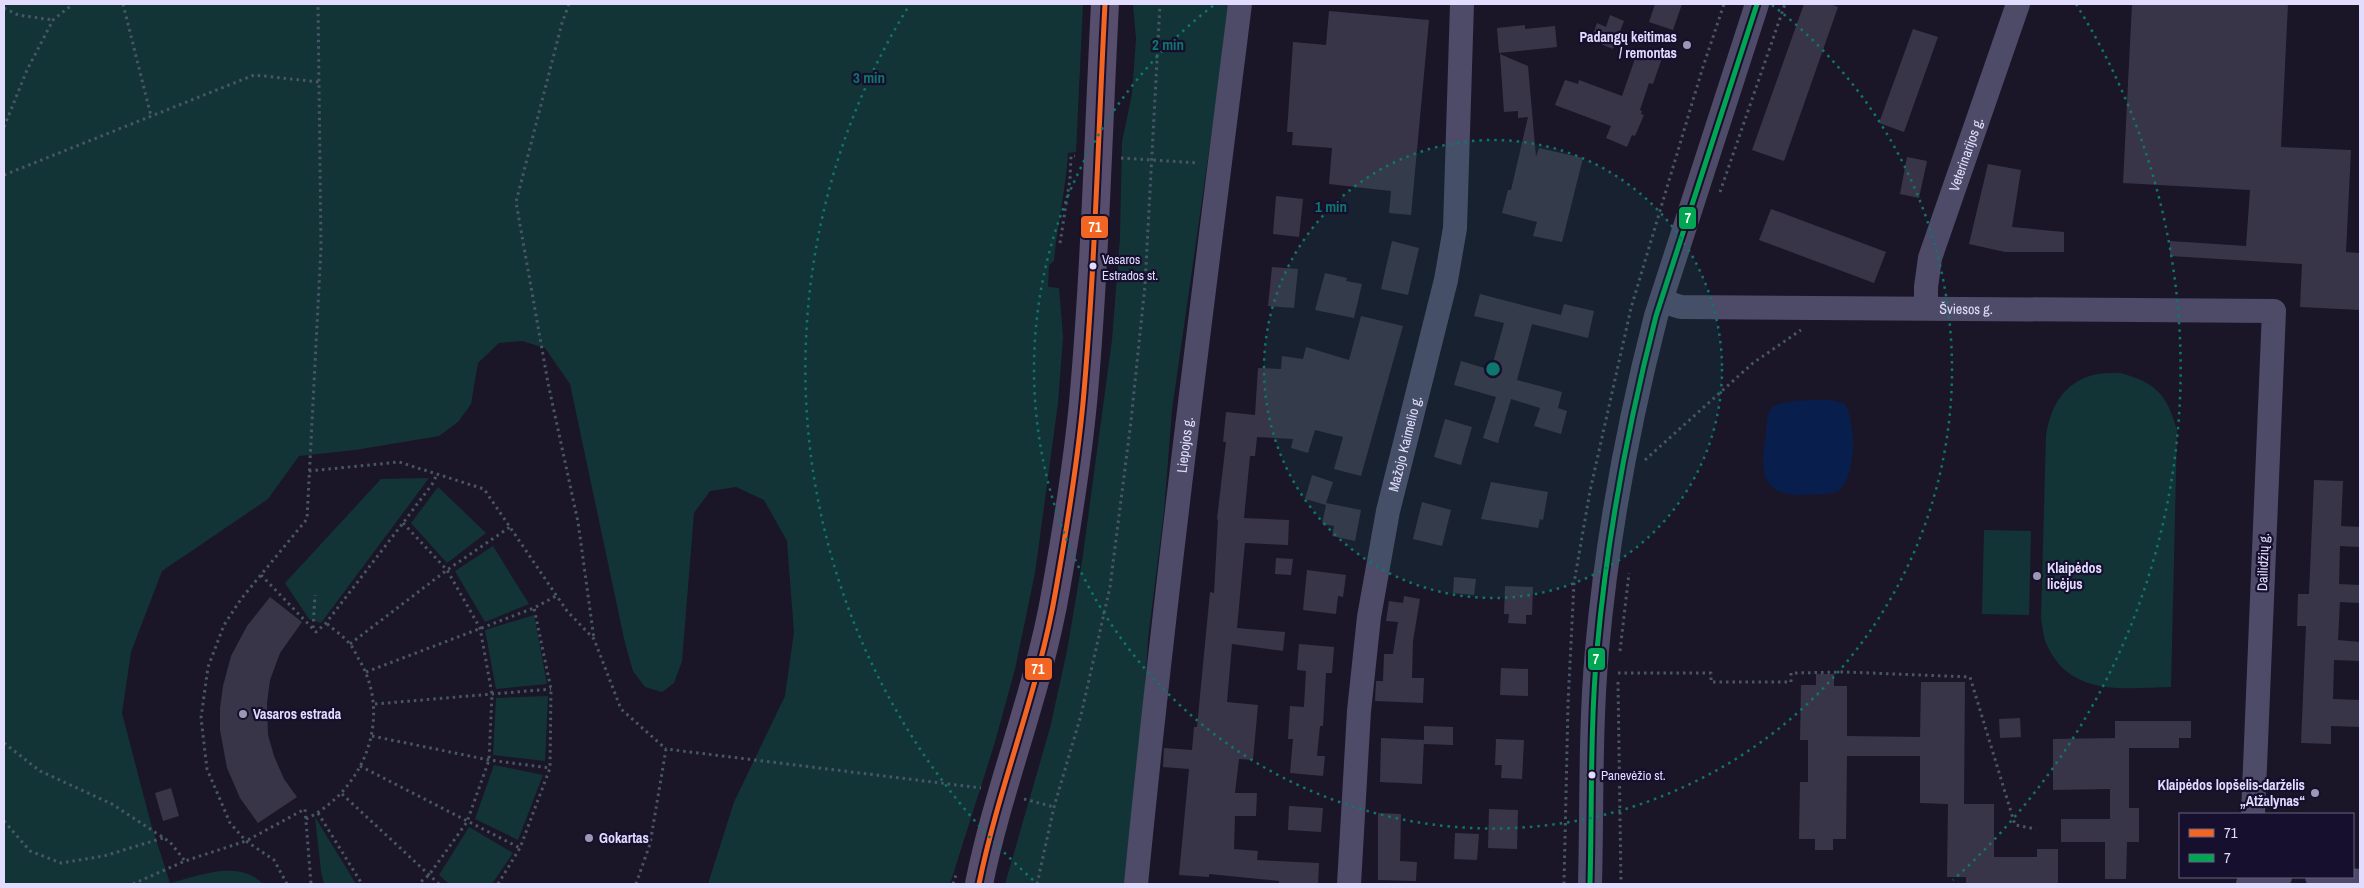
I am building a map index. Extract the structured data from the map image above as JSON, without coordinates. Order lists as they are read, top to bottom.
{
  "streets": {
    "street": [
      "Veterinarijos g.",
      "Šviesos g.",
      "Mažojo Kaimelio g.",
      "Liepojos g.",
      "Dailidžių g."
    ]
  },
  "crossings": [
    ["Veterinarijos g.", "Šviesos g."],
    ["Šviesos g.", "Dailidžių g."]
  ],
  "places": [
    "Padangų keitimas / remontas",
    "Vasaros Estrados st.",
    "Klaipėdos licėjus",
    "Vasaros estrada",
    "Panevėžio st.",
    "Klaipėdos lopšelis-darželis „Atžalynas“",
    "Gokartas"
  ],
  "lines": ["transit line 71", "transit line 7"],
  "legend": ["71", "7"],
  "rings": ["2 min", "3 min", "1 min"]
}
